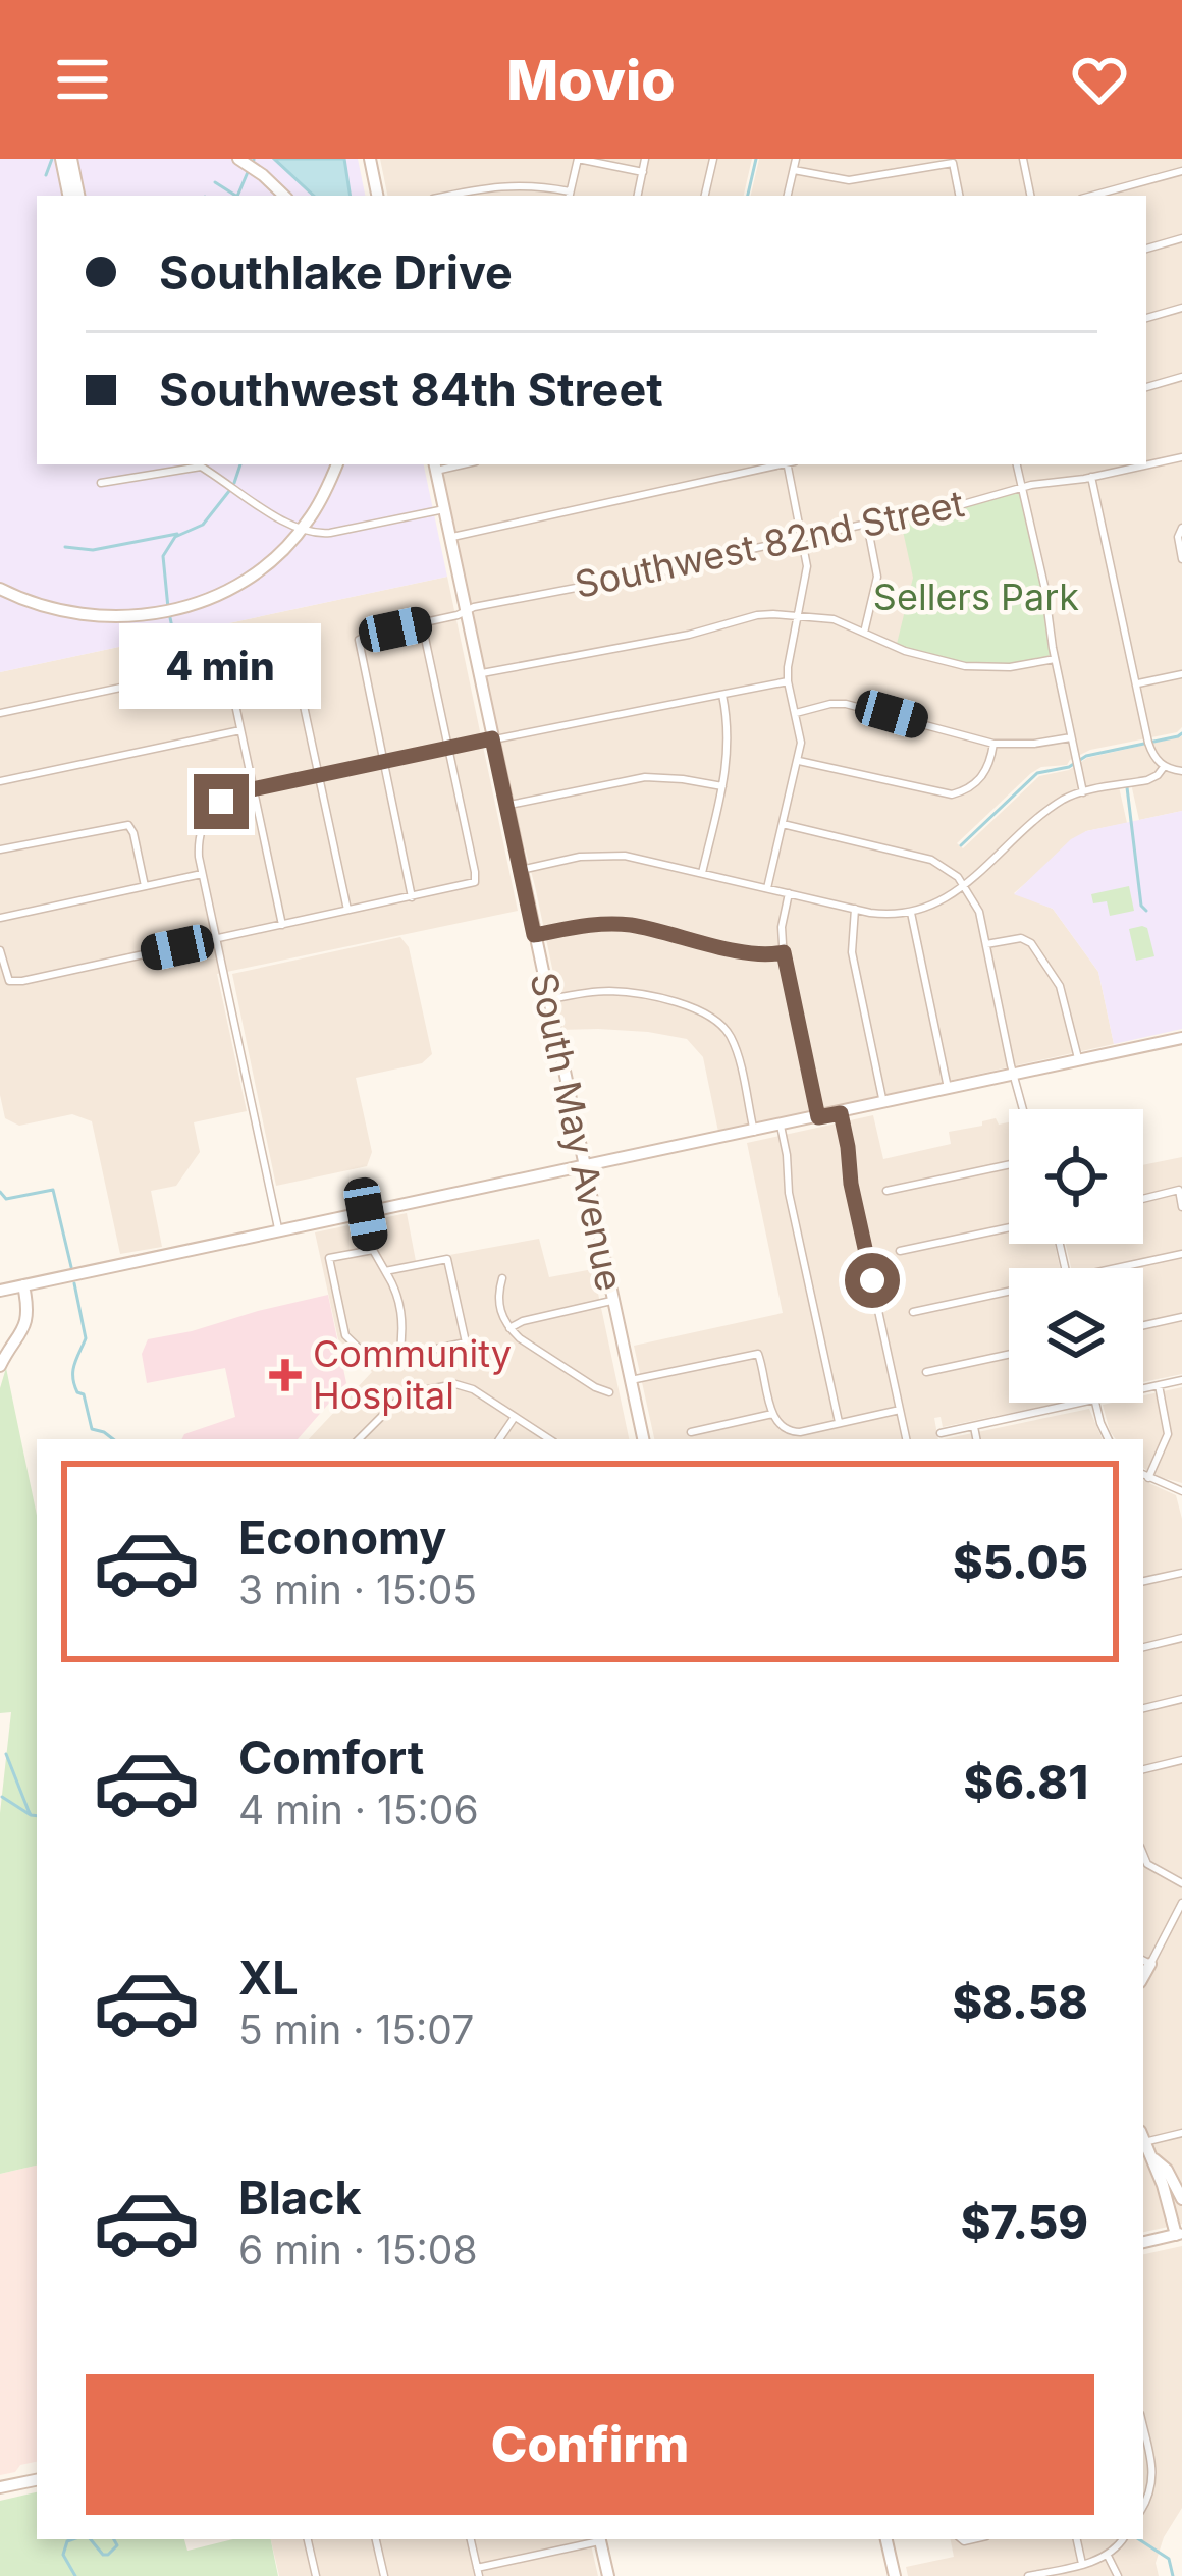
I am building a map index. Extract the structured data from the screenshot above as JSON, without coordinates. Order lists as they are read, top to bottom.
{
  "streets": {
    "main road": ["South May Avenue"],
    "street": ["Southwest 82nd Street"]
  },
  "crossings": [
    ["Southwest 82nd Street", "South May Avenue"]
  ],
  "parks": ["Sellers Park"],
  "places": {
    "health": ["Community Hospital"]
  },
  "page": {
    "header": "Movio",
    "banner": ["Southlake Drive", "Southwest 84th Street"],
    "bubble": "4 min",
    "list": [
      {
        "name": "Economy",
        "note": "3 min · 15:05",
        "value": "$5.05"
      },
      {
        "name": "Comfort",
        "note": "4 min · 15:06",
        "value": "$6.81"
      },
      {
        "name": "XL",
        "note": "5 min · 15:07",
        "value": "$8.58"
      },
      {
        "name": "Black",
        "note": "6 min · 15:08",
        "value": "$7.59"
      }
    ],
    "buttons": "Confirm"
  }
}
